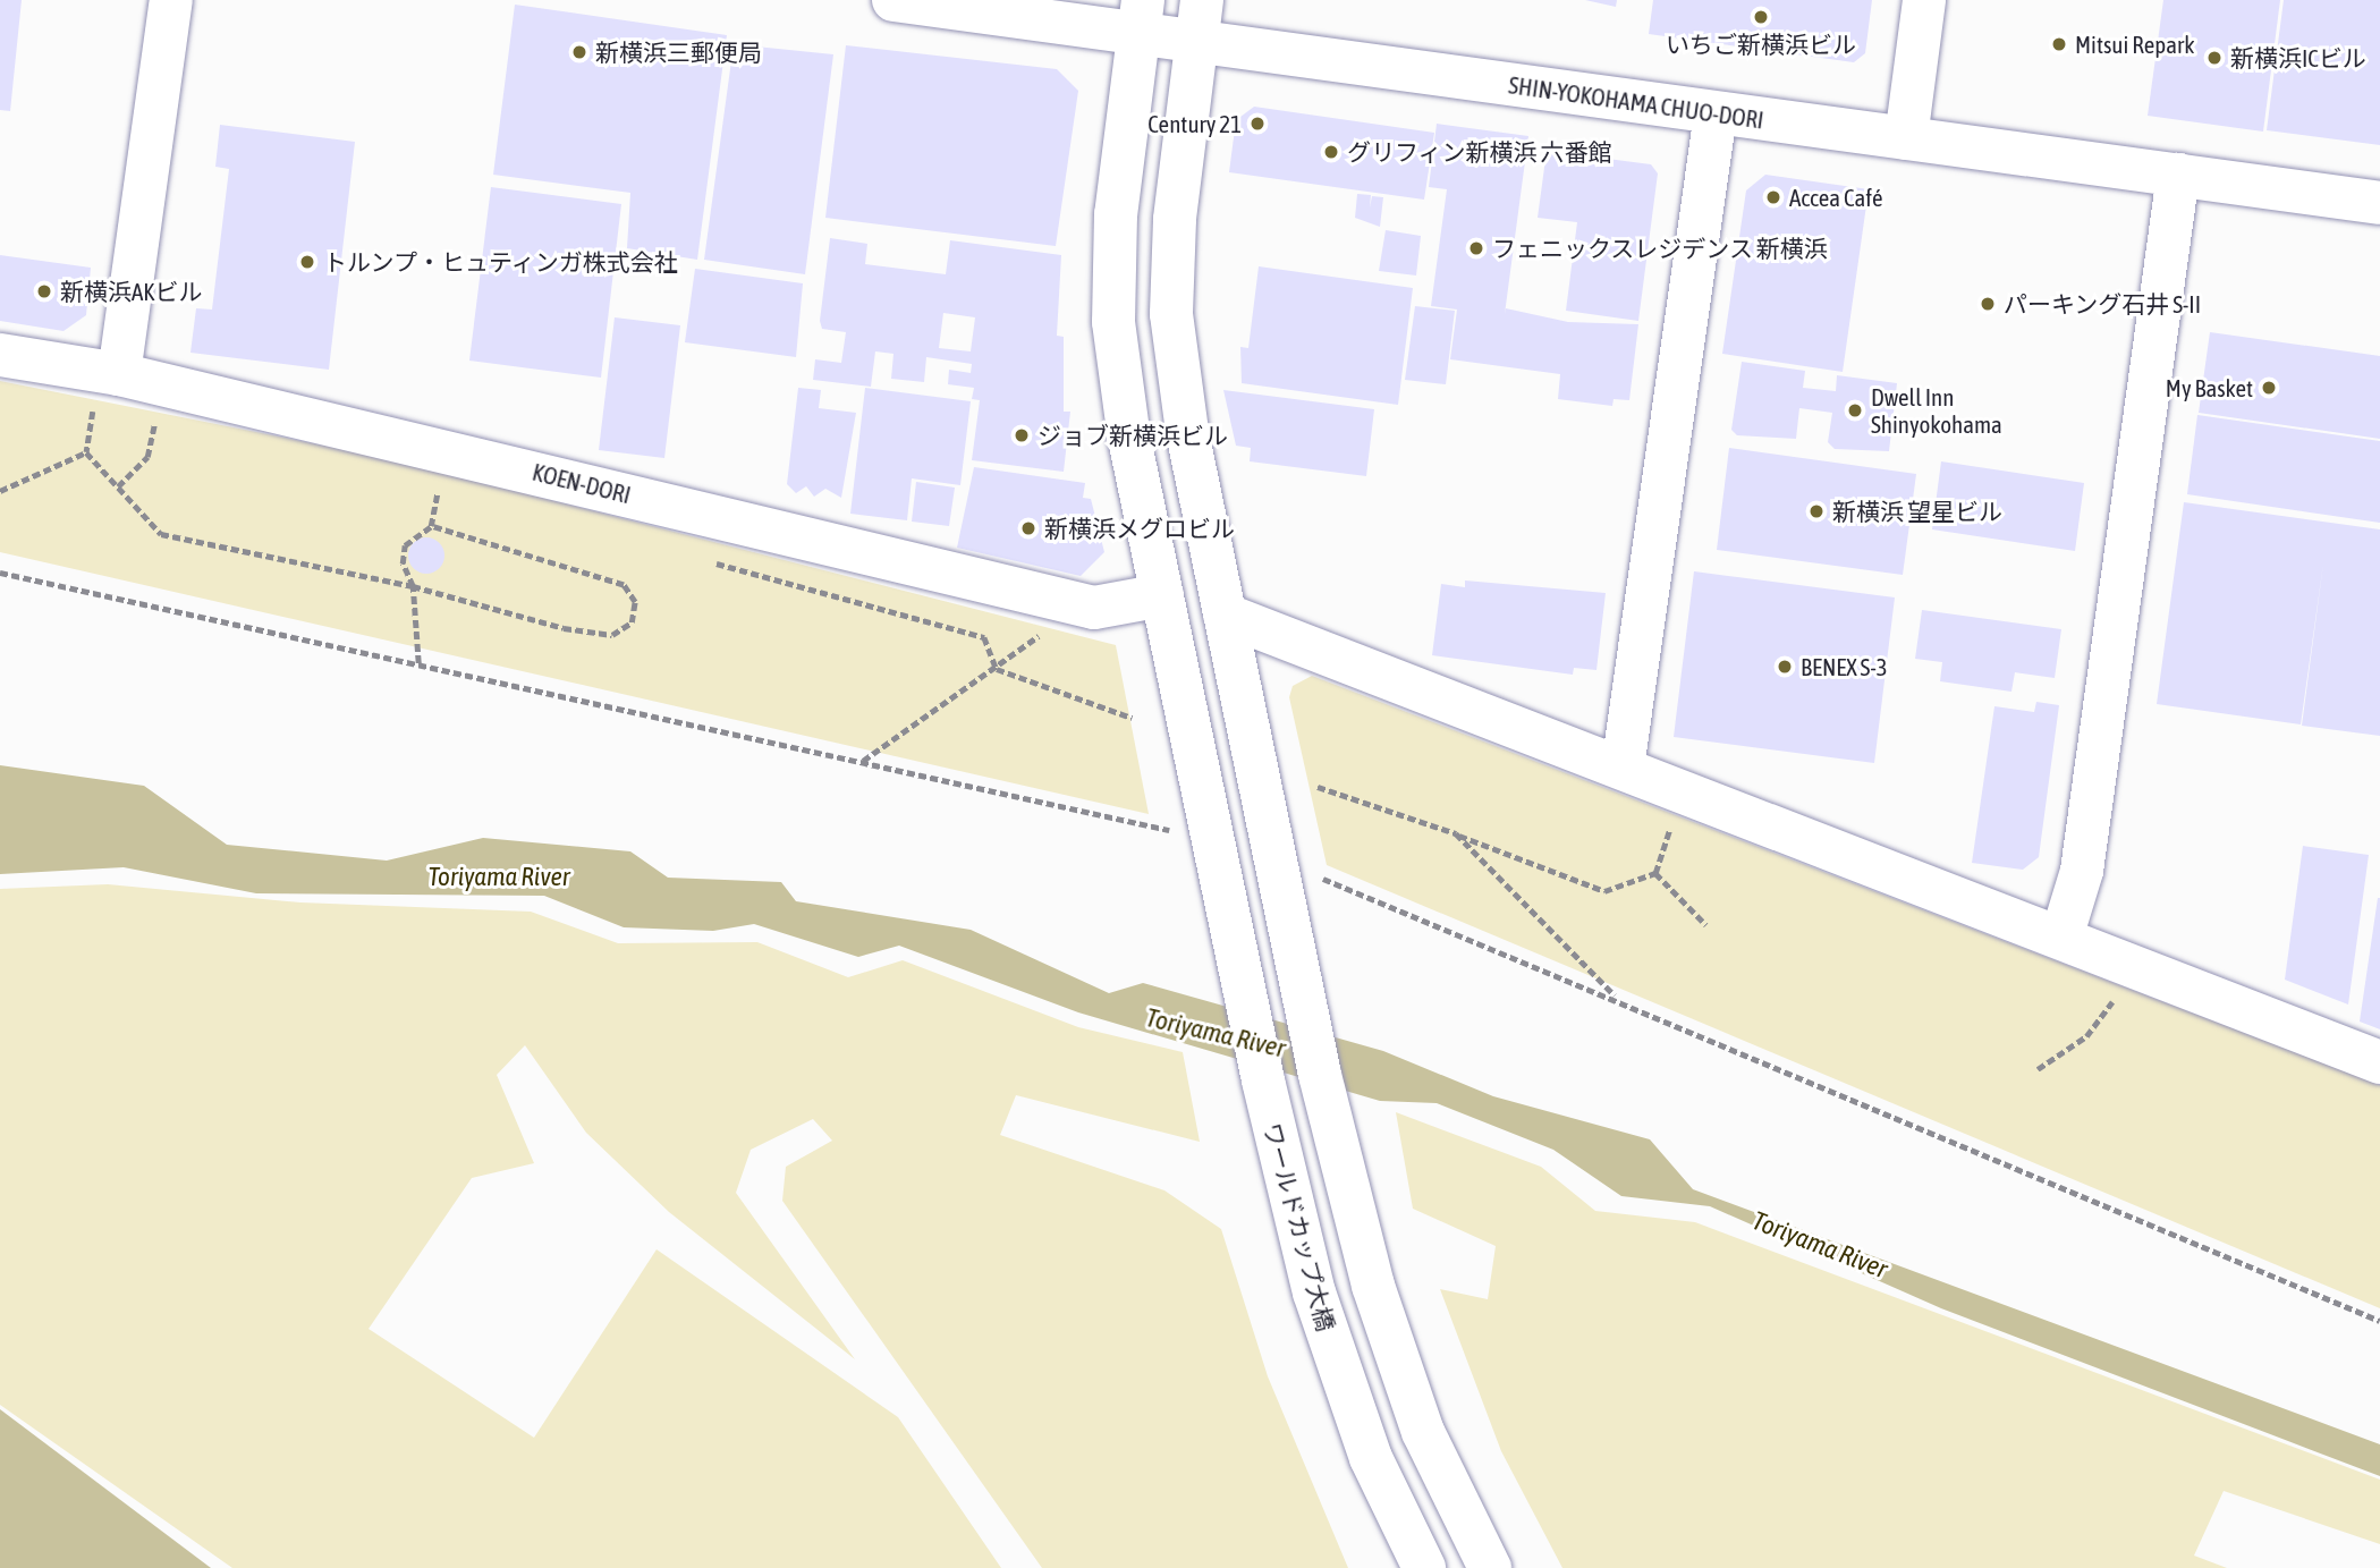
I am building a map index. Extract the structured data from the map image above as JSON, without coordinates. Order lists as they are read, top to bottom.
{
  "streets": {
    "street": ["SHIN-YOKOHAMA CHUO-DORI", "KOEN-DORI", "ワールドカップ大橋"]
  },
  "crossings": [
    ["SHIN-YOKOHAMA CHUO-DORI", "ワールドカップ大橋"],
    ["KOEN-DORI", "ワールドカップ大橋"]
  ],
  "water": ["Toriyama River"],
  "places": [
    "いちご新横浜ビル",
    "Mitsui Repark",
    "新横浜三郵便局",
    "新横浜ICビル",
    "Century 21",
    "グリフィン新横浜 六番館",
    "Accea Café",
    "フェニックスレジデンス 新横浜",
    "トルンプ・ヒュティンガ株式会社",
    "新横浜AKビル",
    "パーキング石井 S-II",
    "My Basket",
    "Dwell Inn Shinyokohama",
    "ジョブ新横浜ビル",
    "新横浜 望星ビル",
    "新横浜メグロビル",
    "BENEX S-3"
  ]
}
